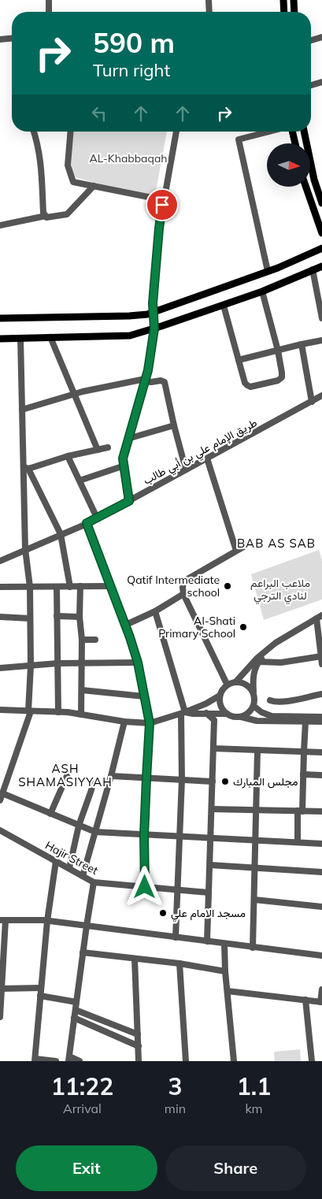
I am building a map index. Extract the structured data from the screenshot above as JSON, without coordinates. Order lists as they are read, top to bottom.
{
  "streets": {
    "street": ["طريق الإمام علي بن أبي طالب", "Hajir Street"]
  },
  "districts": ["BAB AS SAB", "ASH SHAMASIYYAH"],
  "parks": ["AL-Khabbaqah", "ملاعب البراعم لنادي الترجي"],
  "places": [
    "Qatif Intermediate school",
    "Al-Shati Primary School",
    "مجلس المبارك",
    "مسجد الامام علي"
  ],
  "north": "right",
  "page": {
    "turn": ["590 m", "Turn right"],
    "eta": [
      "11:22",
      "Arrival",
      "3",
      "min",
      "1.1",
      "km"
    ],
    "buttons": ["Exit", "Share"]
  }
}
